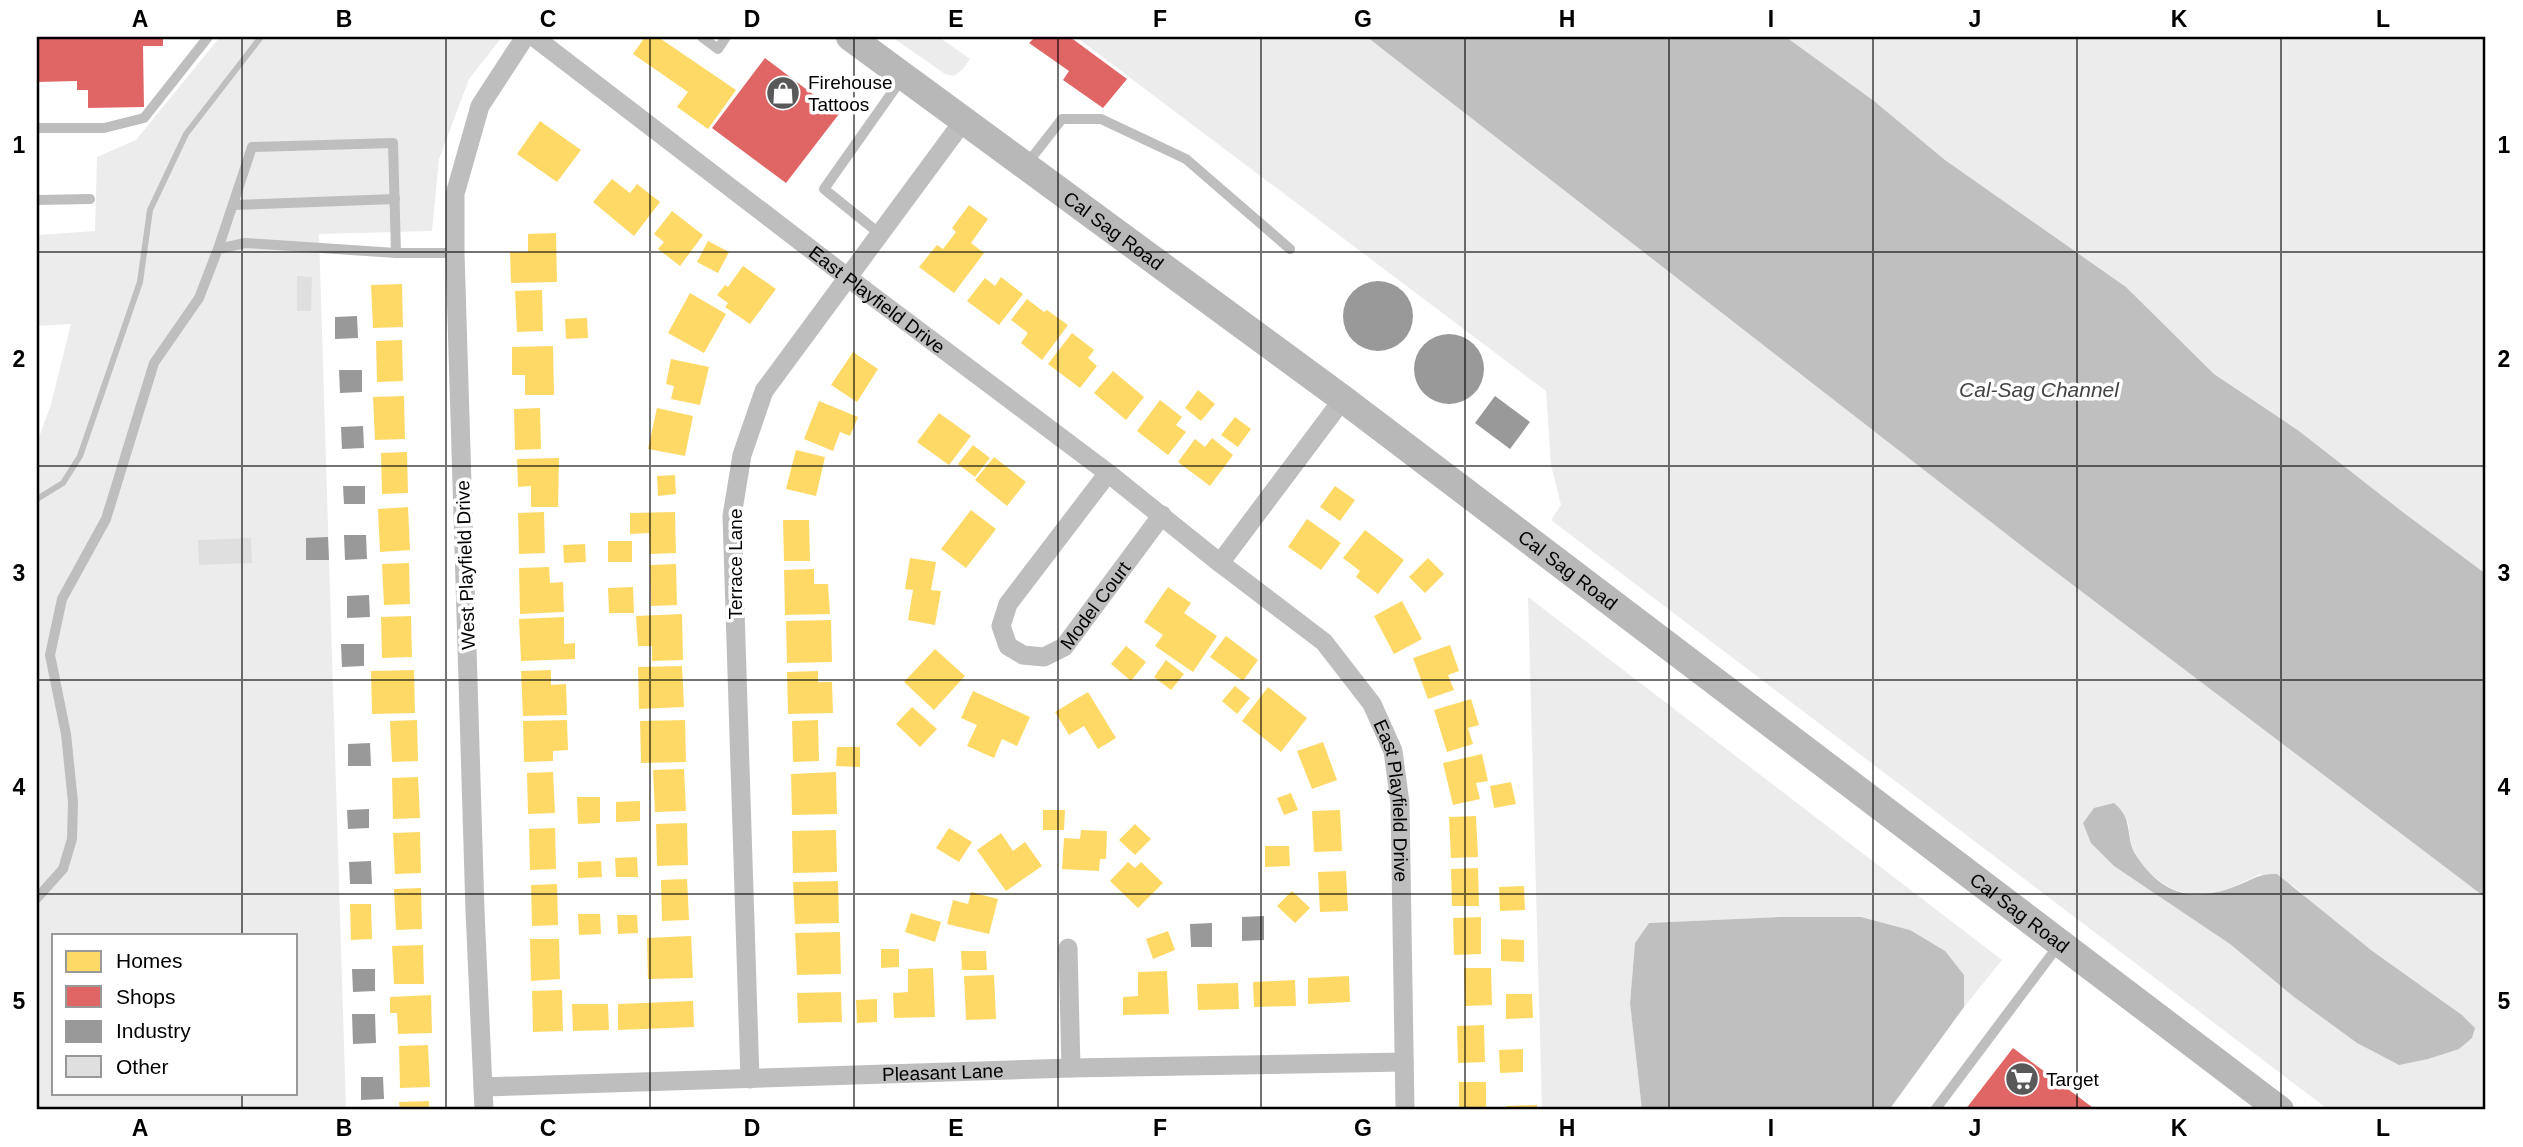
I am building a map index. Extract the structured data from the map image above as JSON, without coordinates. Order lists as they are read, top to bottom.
{
  "streets": {
    "main road": ["Cal Sag Road"],
    "street": [
      "East Playfield Drive",
      "Terrace Lane",
      "West Playfield Drive",
      "Model Court",
      "Pleasant Lane"
    ]
  },
  "crossings": [
    ["Cal Sag Road", "Terrace Lane"],
    ["East Playfield Drive", "Terrace Lane"],
    ["East Playfield Drive", "Model Court"],
    ["East Playfield Drive", "Pleasant Lane"],
    ["Terrace Lane", "Pleasant Lane"],
    ["West Playfield Drive", "Pleasant Lane"]
  ],
  "water": ["Cal-Sag Channel"],
  "places": {
    "shop": ["Firehouse Tattoos"],
    "supermarket": ["Target"]
  },
  "legend": [
    "Homes",
    "Shops",
    "Industry",
    "Other"
  ],
  "grid": {
    "columns": [
      "A",
      "B",
      "C",
      "D",
      "E",
      "F",
      "G",
      "H",
      "I",
      "J",
      "K",
      "L"
    ],
    "rows": [
      "1",
      "2",
      "3",
      "4",
      "5"
    ]
  }
}
